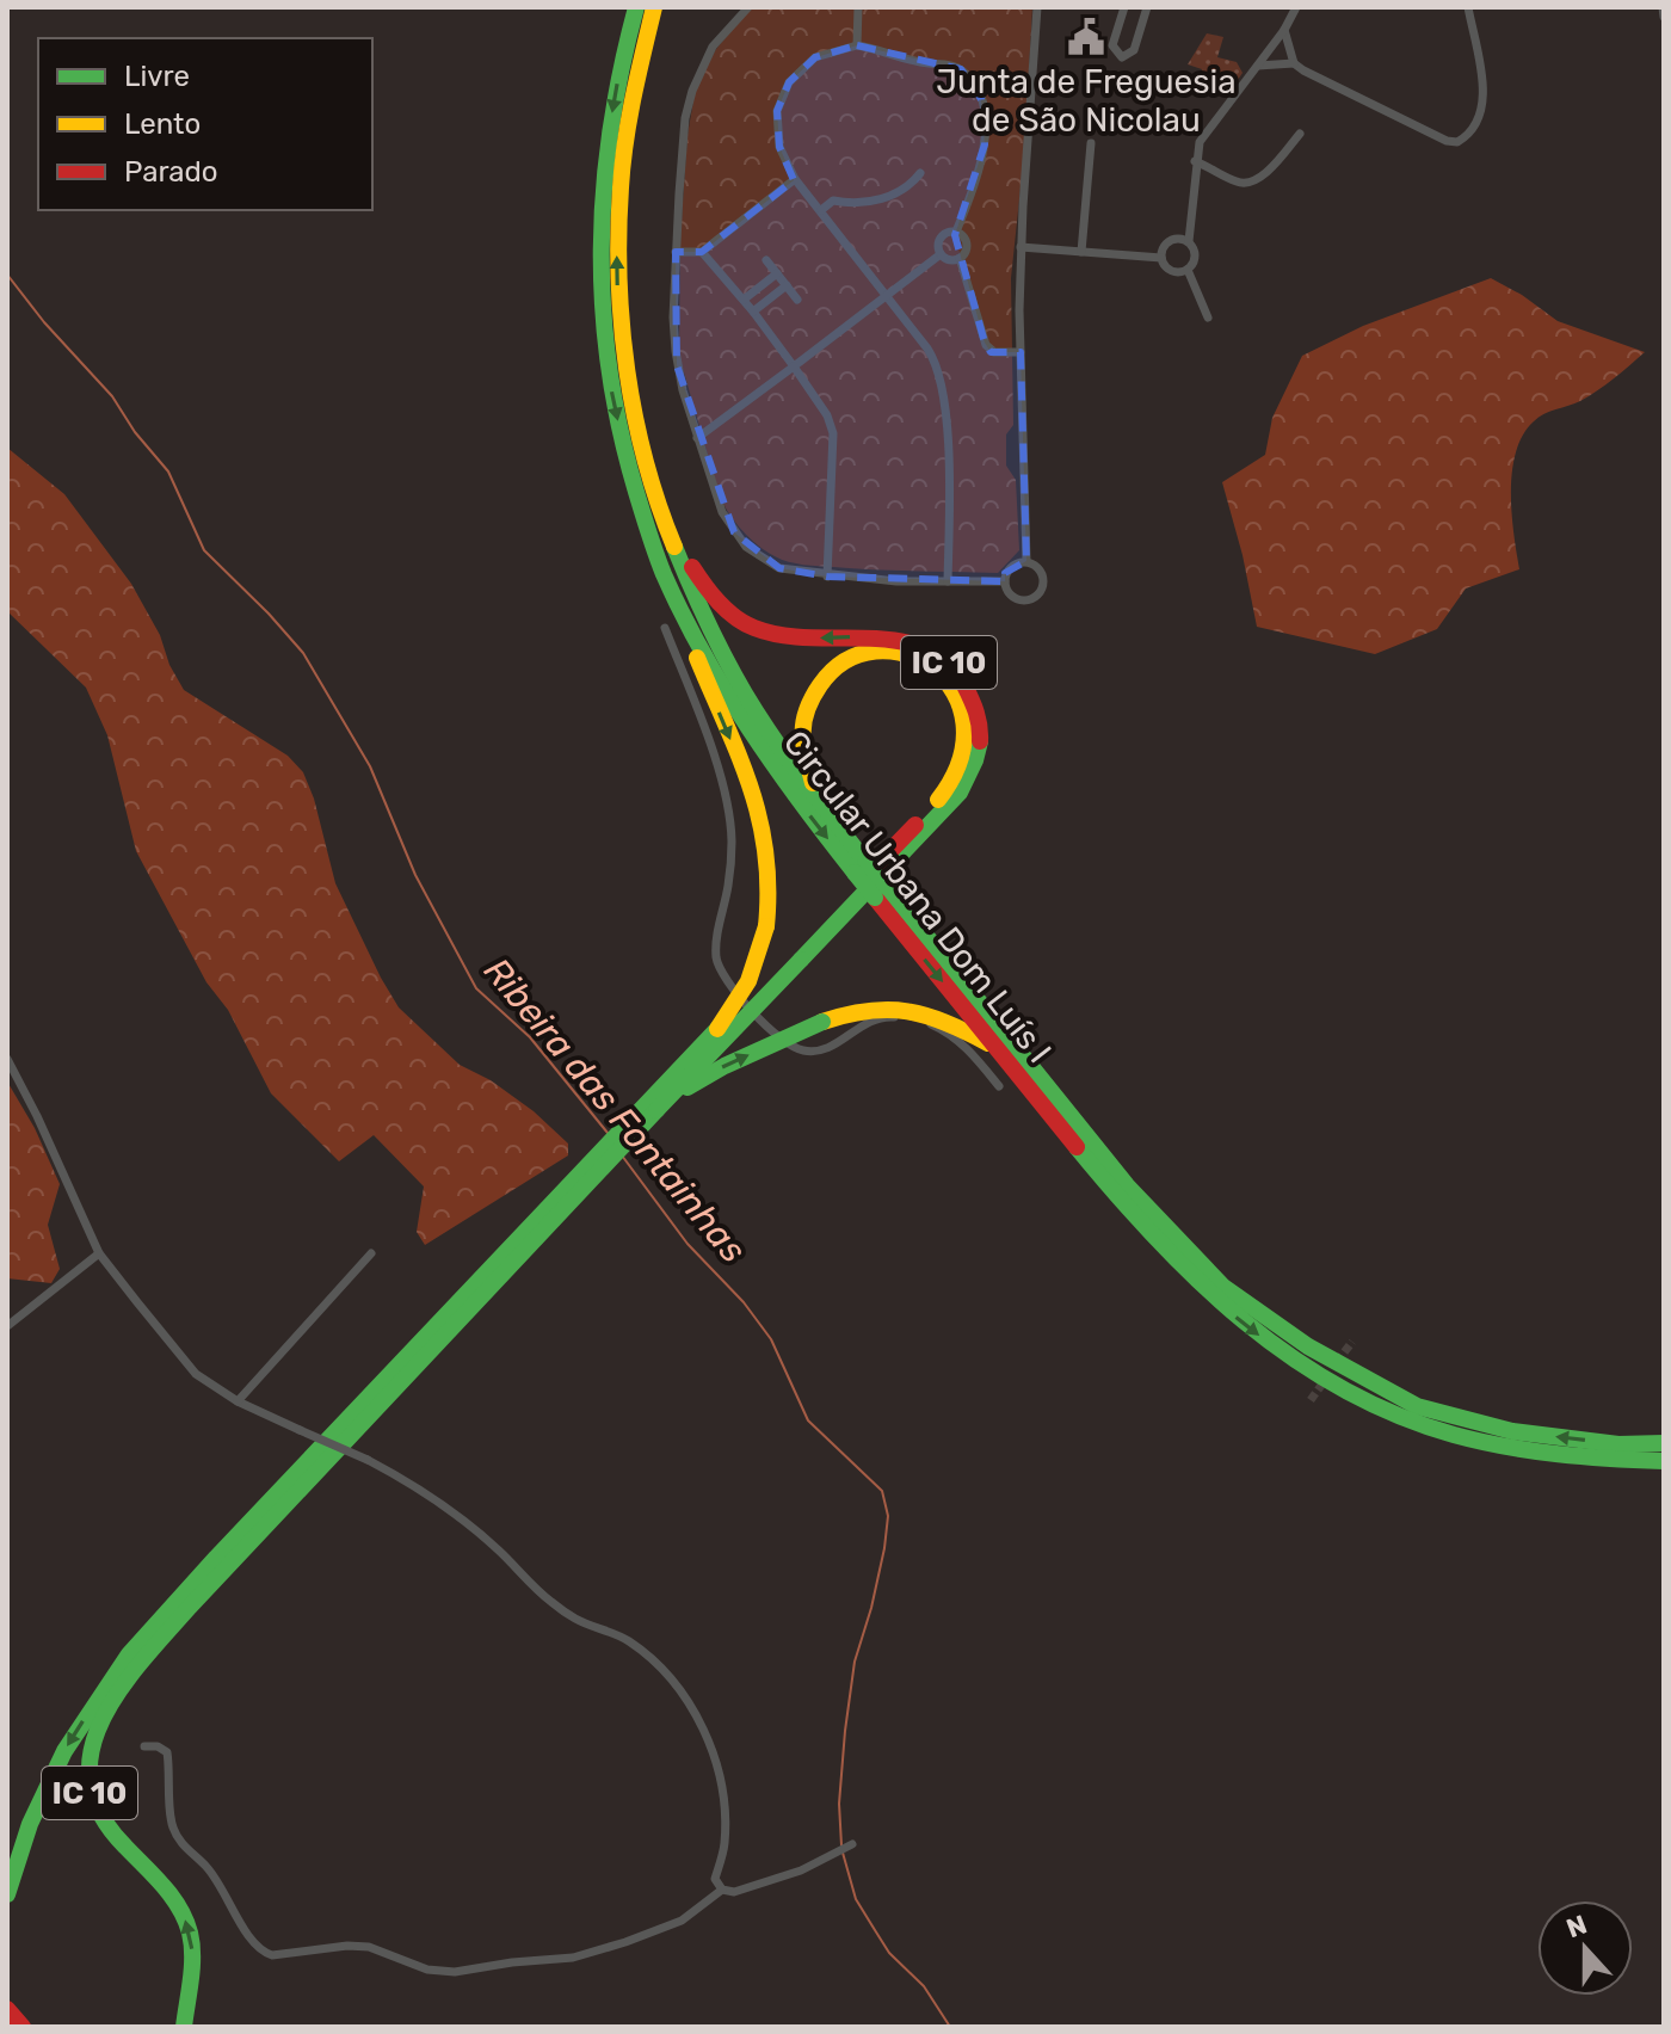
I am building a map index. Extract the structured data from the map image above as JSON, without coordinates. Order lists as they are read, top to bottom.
{
  "streets": {
    "highway": ["IC 10", "Circular Urbana Dom Luís I"]
  },
  "crossings": [
    ["IC 10", "Circular Urbana Dom Luís I"]
  ],
  "one_way": ["IC 10"],
  "water": ["Ribeira das Fontainhas"],
  "places": {
    "public building": ["Junta de Freguesia de São Nicolau"]
  },
  "legend": ["Livre", "Lento", "Parado"],
  "north": "top"
}
